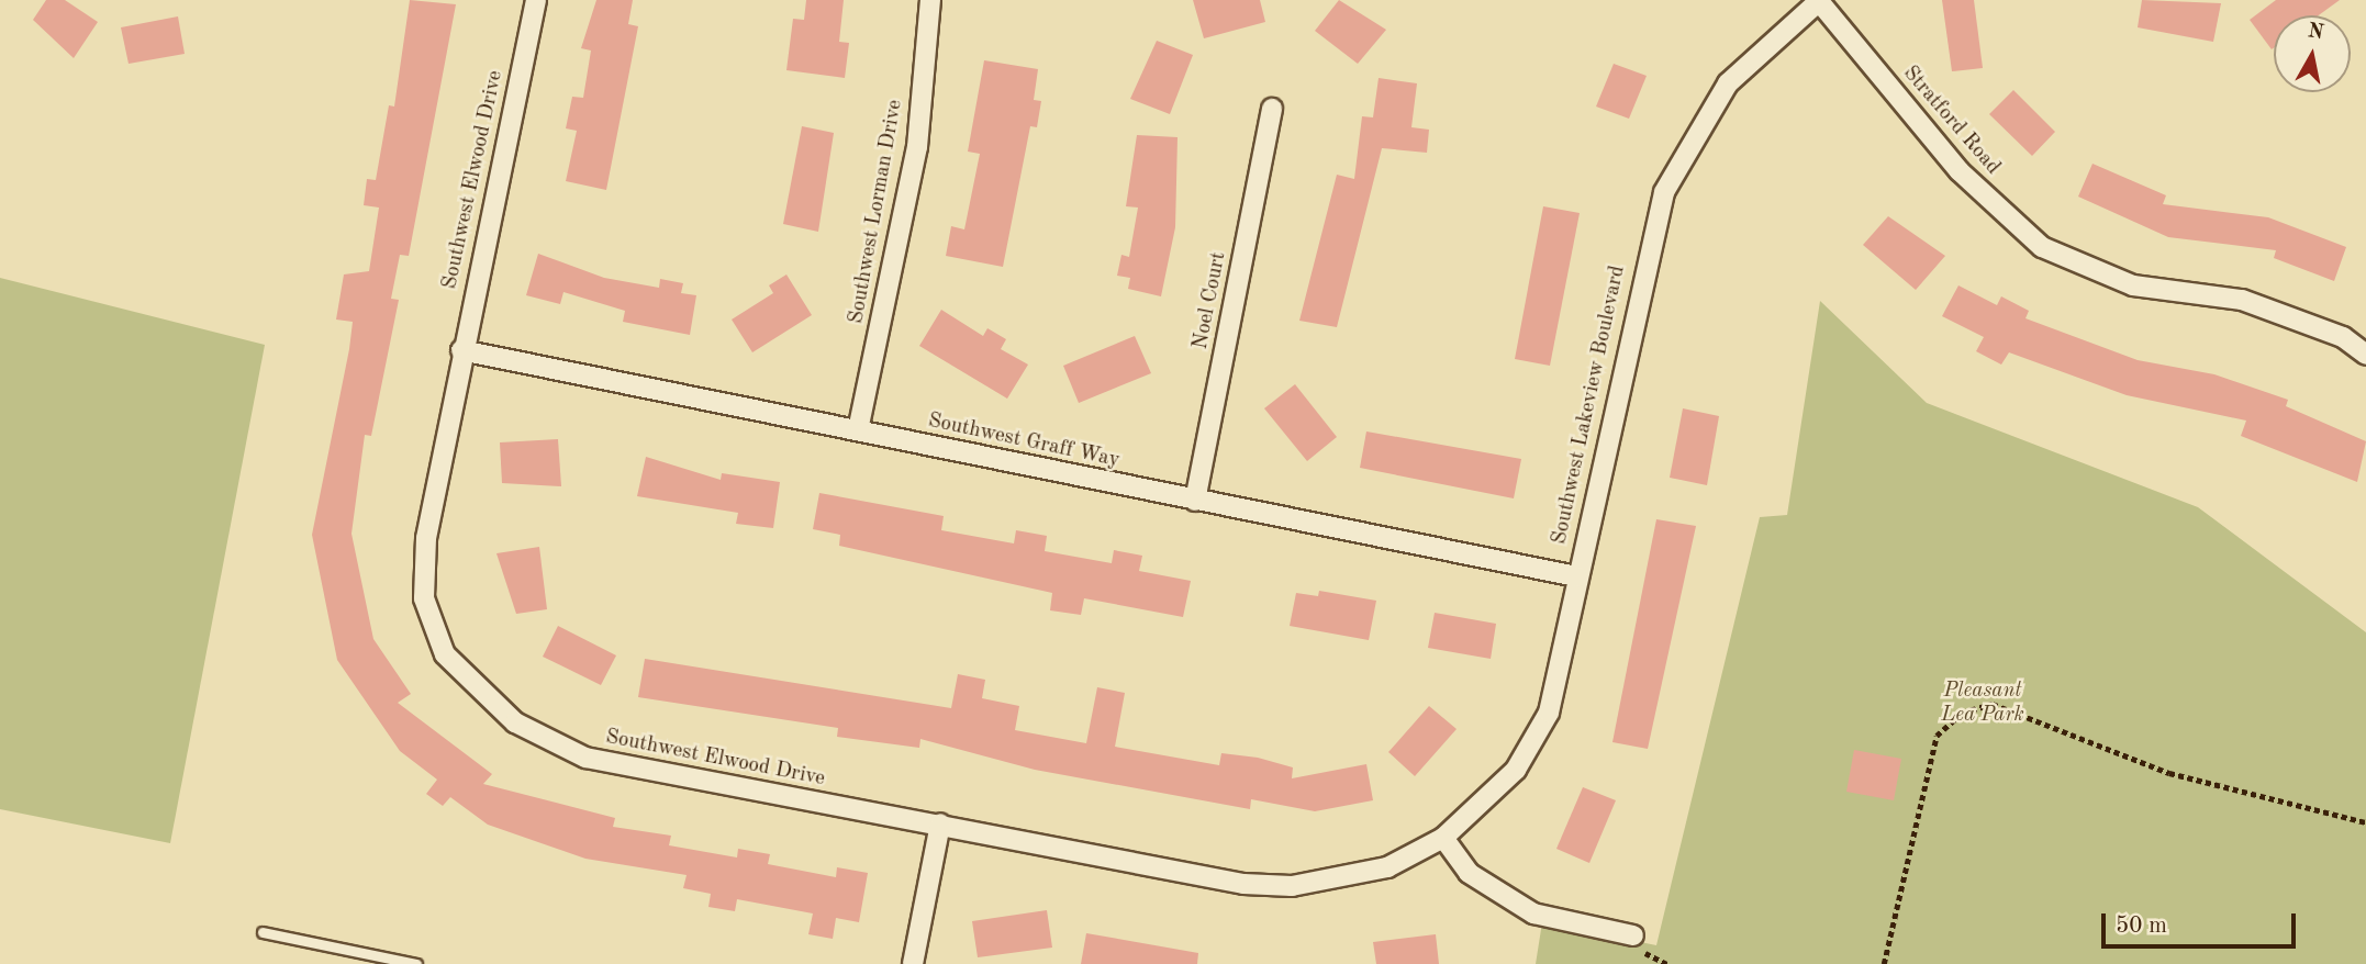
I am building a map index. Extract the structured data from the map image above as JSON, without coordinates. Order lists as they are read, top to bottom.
{
  "streets": {
    "street": [
      "Stratford Road",
      "Southwest Elwood Drive",
      "Southwest Lorman Drive",
      "Noel Court",
      "Southwest Lakeview Boulevard",
      "Southwest Graff Way"
    ]
  },
  "crossings": [
    ["Stratford Road", "Southwest Lakeview Boulevard"],
    ["Southwest Elwood Drive", "Southwest Lakeview Boulevard"],
    ["Southwest Elwood Drive", "Southwest Graff Way"],
    ["Southwest Lorman Drive", "Southwest Graff Way"],
    ["Noel Court", "Southwest Graff Way"],
    ["Southwest Lakeview Boulevard", "Southwest Graff Way"]
  ],
  "parks": ["Pleasant Lea Park"],
  "scale_bar": "50 m",
  "north": "top"
}
